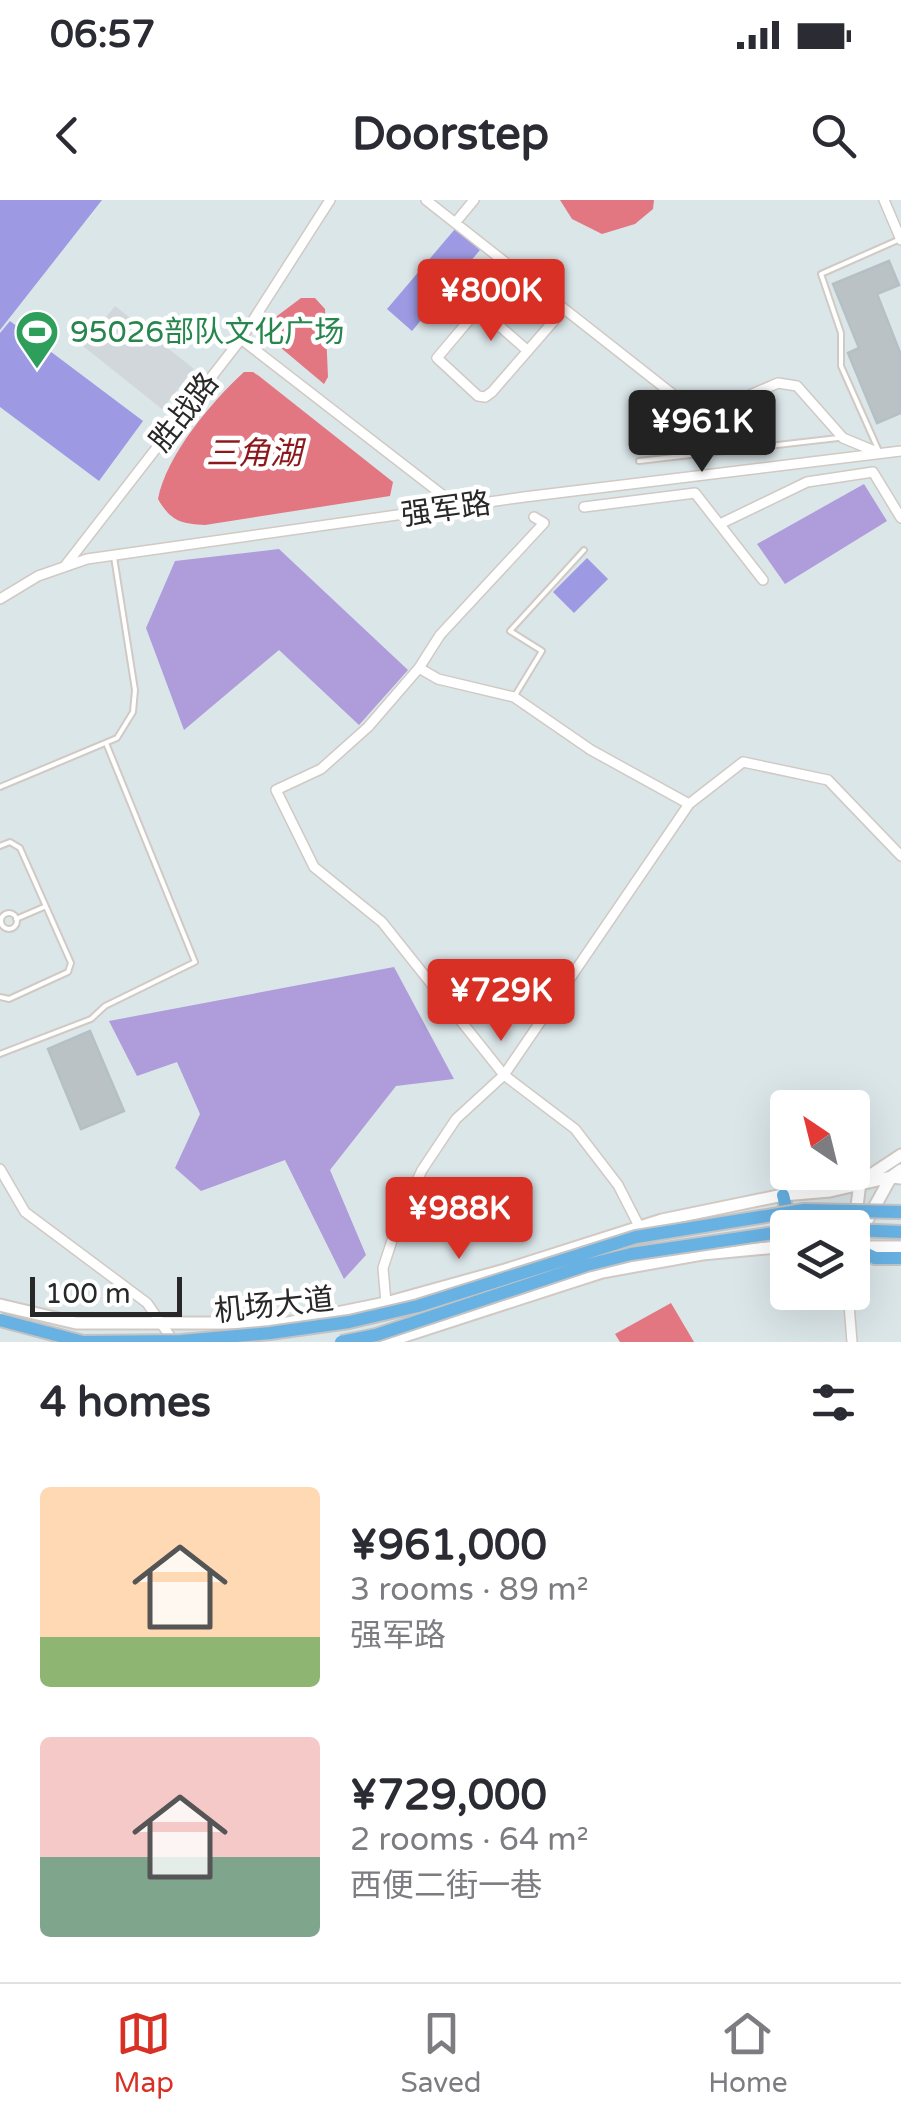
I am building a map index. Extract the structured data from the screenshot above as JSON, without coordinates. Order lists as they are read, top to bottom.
{
  "streets": {
    "main road": ["机场大道"],
    "street": ["胜战路", "强军路"]
  },
  "crossings": [
    ["胜战路", "强军路"]
  ],
  "water": ["三角湖"],
  "places": {
    "sports": ["95026部队文化广场"]
  },
  "scale_bar": "100 m",
  "north": "top left",
  "page": {
    "status": "06:57",
    "header": "Doorstep",
    "price": [
      "¥800K",
      "¥961K",
      "¥729K",
      "¥988K"
    ],
    "scale": "100 m",
    "heading": "4 homes",
    "list": [
      {
        "name": "¥961,000",
        "note": "3 rooms · 89 m² · 强军路"
      },
      {
        "name": "¥729,000",
        "note": "2 rooms · 64 m² · 西便二街一巷"
      }
    ],
    "tabs": ["Map", "Saved", "Home"]
  }
}
